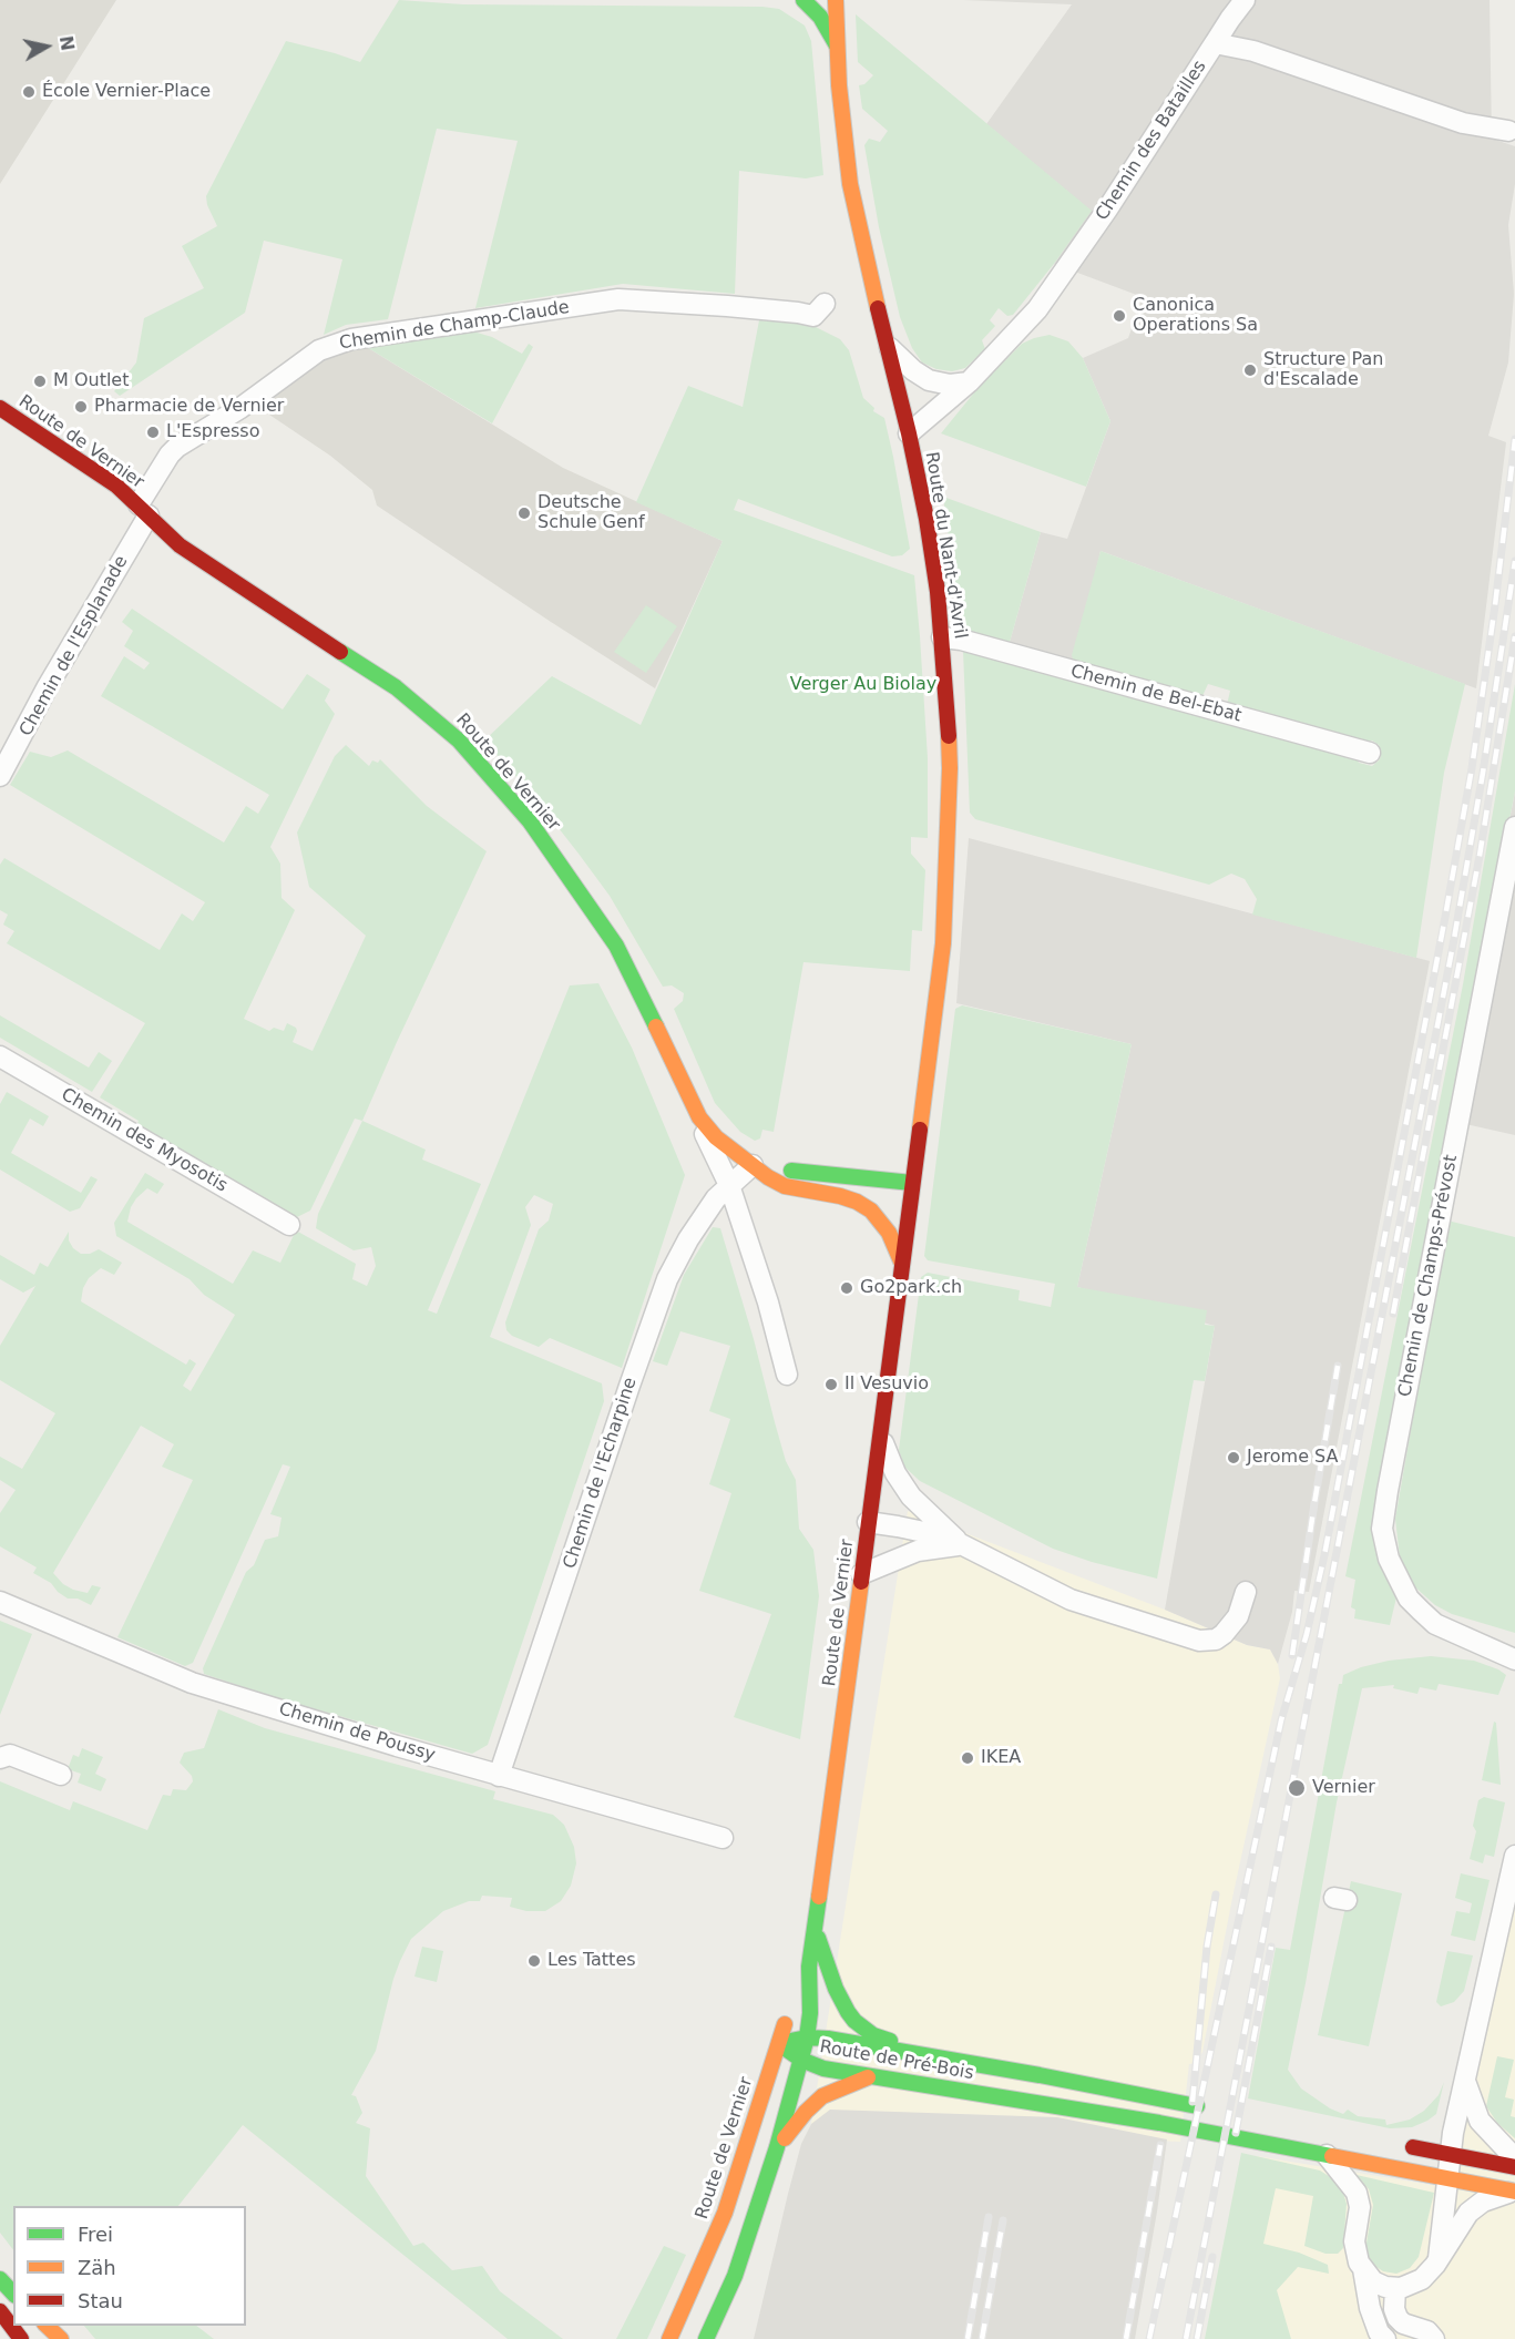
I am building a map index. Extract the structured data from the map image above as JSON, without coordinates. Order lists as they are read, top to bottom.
{
  "streets": {
    "main road": ["Route de Vernier", "Route du Nant-d'Avril", "Route de Pré-Bois"],
    "street": [
      "Chemin des Batailles",
      "Chemin de Champ-Claude",
      "Chemin de l'Esplanade",
      "Chemin de Bel-Ebat",
      "Chemin des Myosotis",
      "Chemin de Champs-Prévost",
      "Chemin de l'Echarpine",
      "Chemin de Poussy"
    ]
  },
  "crossings": [
    ["Chemin des Batailles", "Route du Nant-d'Avril"],
    ["Chemin de Champ-Claude", "Route de Vernier"],
    ["Chemin de Champ-Claude", "Chemin de l'Esplanade"],
    ["Route de Vernier", "Route du Nant-d'Avril"],
    ["Route de Vernier", "Chemin de l'Esplanade"],
    ["Route de Vernier", "Chemin de l'Echarpine"],
    ["Route de Vernier", "Route de Pré-Bois"],
    ["Route du Nant-d'Avril", "Chemin de Bel-Ebat"],
    ["Chemin de l'Echarpine", "Chemin de Poussy"]
  ],
  "parks": ["Verger Au Biolay"],
  "places": [
    "École Vernier-Place",
    "Canonica Operations Sa",
    "Structure Pan d'Escalade",
    "M Outlet",
    "Pharmacie de Vernier",
    "L'Espresso",
    "Deutsche Schule Genf",
    "Go2park.ch",
    "Il Vesuvio",
    "Jerome SA",
    "IKEA",
    "Vernier",
    "Les Tattes"
  ],
  "legend": ["Frei", "Zäh", "Stau"],
  "north": "right"
}
